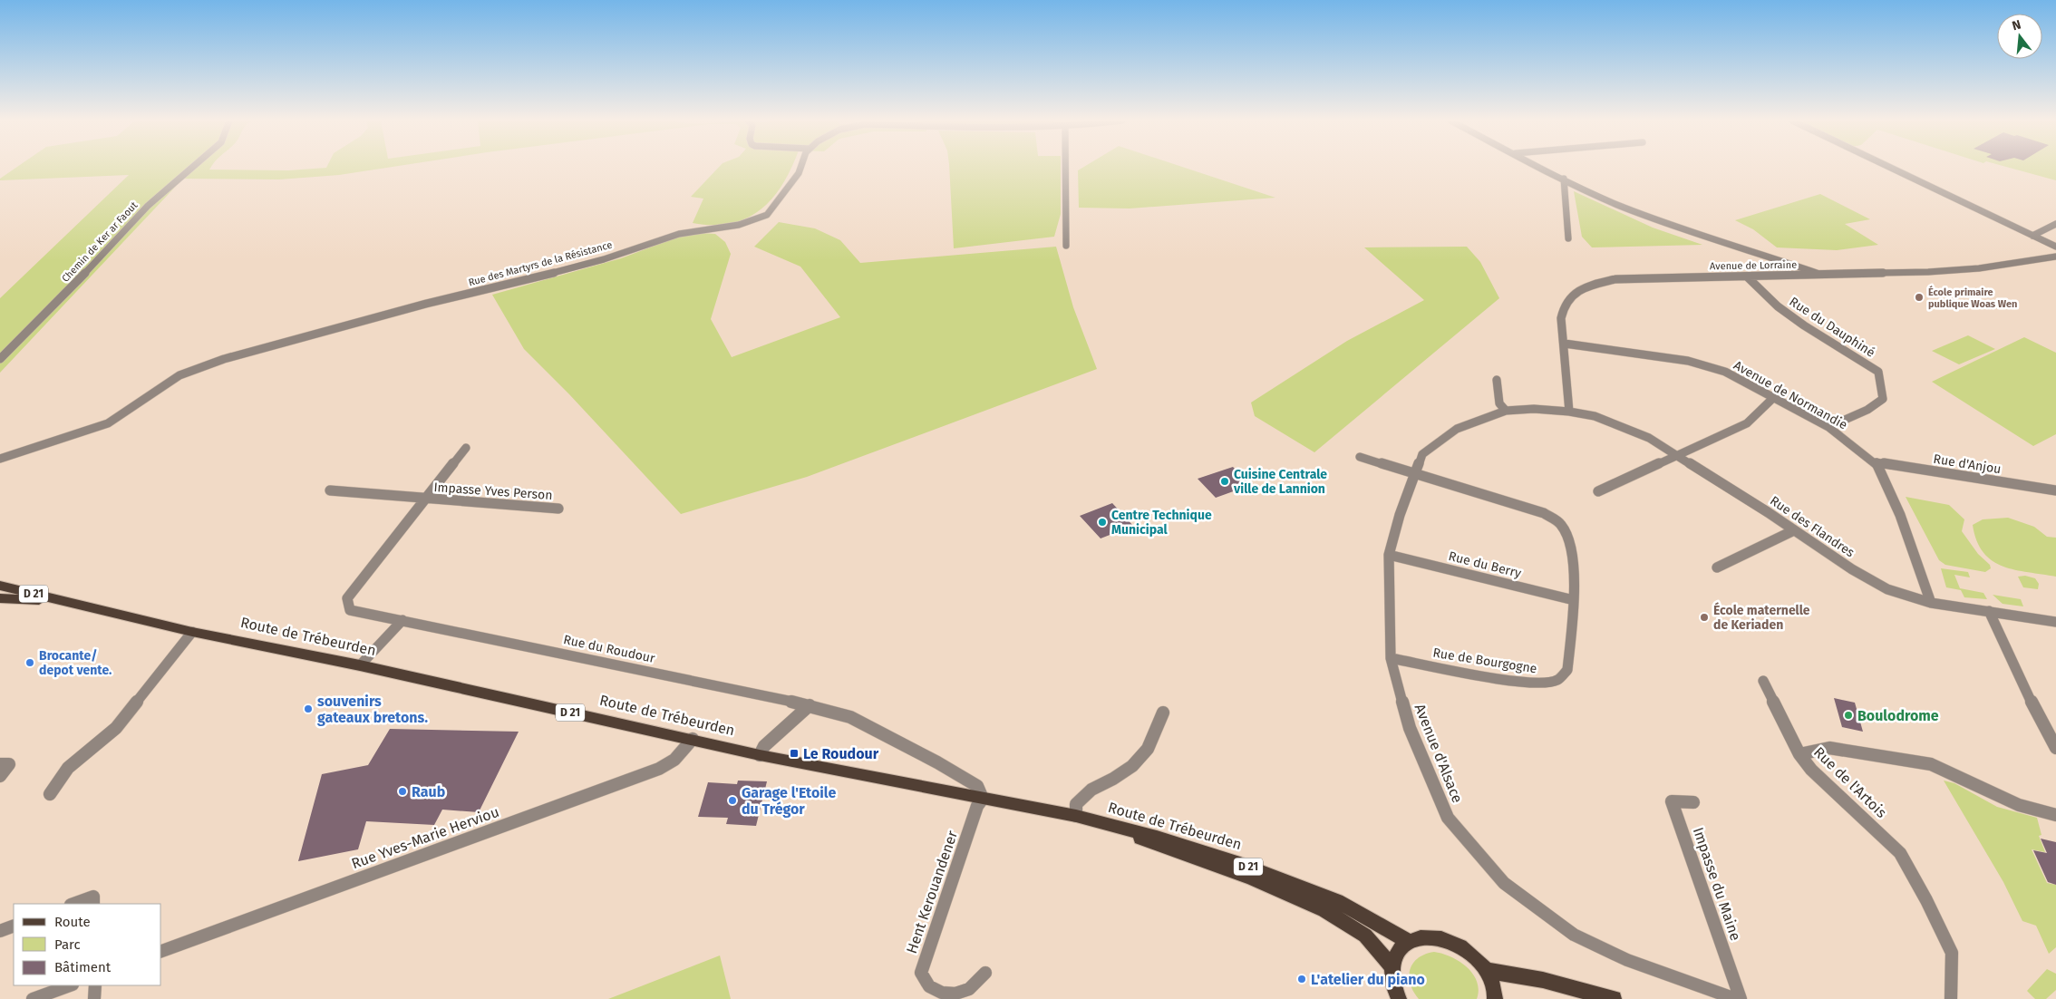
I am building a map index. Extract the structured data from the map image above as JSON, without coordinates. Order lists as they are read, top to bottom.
{
  "streets": {
    "main road": ["D 21", "Route de Trébeurden"],
    "street": [
      "Chemin de Ker ar Faout",
      "Rue des Martyrs de la Résistance",
      "Avenue de Lorraine",
      "Rue du Dauphiné",
      "Avenue de Normandie",
      "Rue d'Anjou",
      "Impasse Yves Person",
      "Rue des Flandres",
      "Rue du Berry",
      "Rue du Roudour",
      "Rue de Bourgogne",
      "Avenue d'Alsace",
      "Rue de l'Artois",
      "Rue Yves-Marie Herviou",
      "Impasse du Maine",
      "Hent Kerouandener"
    ]
  },
  "crossings": [
    ["Avenue de Lorraine", "Rue du Dauphiné"],
    ["Avenue de Lorraine", "Avenue de Normandie"],
    ["Avenue de Lorraine", "Rue des Flandres"],
    ["Avenue de Lorraine", "Avenue d'Alsace"],
    ["Rue du Dauphiné", "Avenue de Normandie"],
    ["Avenue de Normandie", "Rue d'Anjou"],
    ["Avenue de Normandie", "Rue des Flandres"],
    ["Impasse Yves Person", "Rue du Roudour"],
    ["Rue des Flandres", "Avenue d'Alsace"],
    ["Rue du Berry", "Rue de Bourgogne"],
    ["Rue du Berry", "Avenue d'Alsace"],
    ["Route de Trébeurden", "Rue du Roudour"],
    ["Route de Trébeurden", "Rue Yves-Marie Herviou"],
    ["Route de Trébeurden", "Hent Kerouandener"],
    ["Rue du Roudour", "Hent Kerouandener"],
    ["Rue de Bourgogne", "Avenue d'Alsace"]
  ],
  "places": {
    "other": [
      "École primaire publique Woas Wen",
      "Cuisine Centrale ville de Lannion",
      "Centre Technique Municipal",
      "École maternelle de Keriaden",
      "Brocante/ depot vente.",
      "souvenirs gateaux bretons.",
      "Boulodrome",
      "Raub",
      "Garage l'Etoile du Trégor",
      "L'atelier du piano"
    ],
    "transit": ["Le Roudour"]
  },
  "legend": ["Route", "Parc", "Bâtiment"],
  "north": "top"
}
